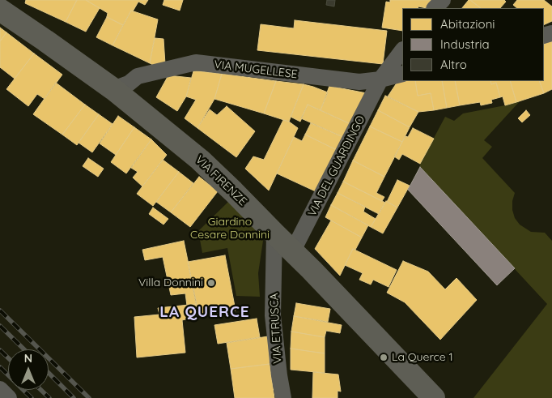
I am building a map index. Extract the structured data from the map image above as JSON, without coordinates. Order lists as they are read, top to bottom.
{
  "streets": {
    "main road": ["VIA FIRENZE"],
    "street": ["VIA MUGELLESE", "VIA DEL GUARDINGO", "VIA ETRUSCA"]
  },
  "crossings": [
    ["VIA MUGELLESE", "VIA DEL GUARDINGO"],
    ["VIA MUGELLESE", "VIA FIRENZE"],
    ["VIA DEL GUARDINGO", "VIA FIRENZE"],
    ["VIA FIRENZE", "VIA ETRUSCA"]
  ],
  "districts": ["LA QUERCE"],
  "parks": ["Giardino Cesare Donnini"],
  "places": ["Villa Donnini", "La Querce 1"],
  "legend": ["Abitazioni", "Industria", "Altro"],
  "north": "top"
}
